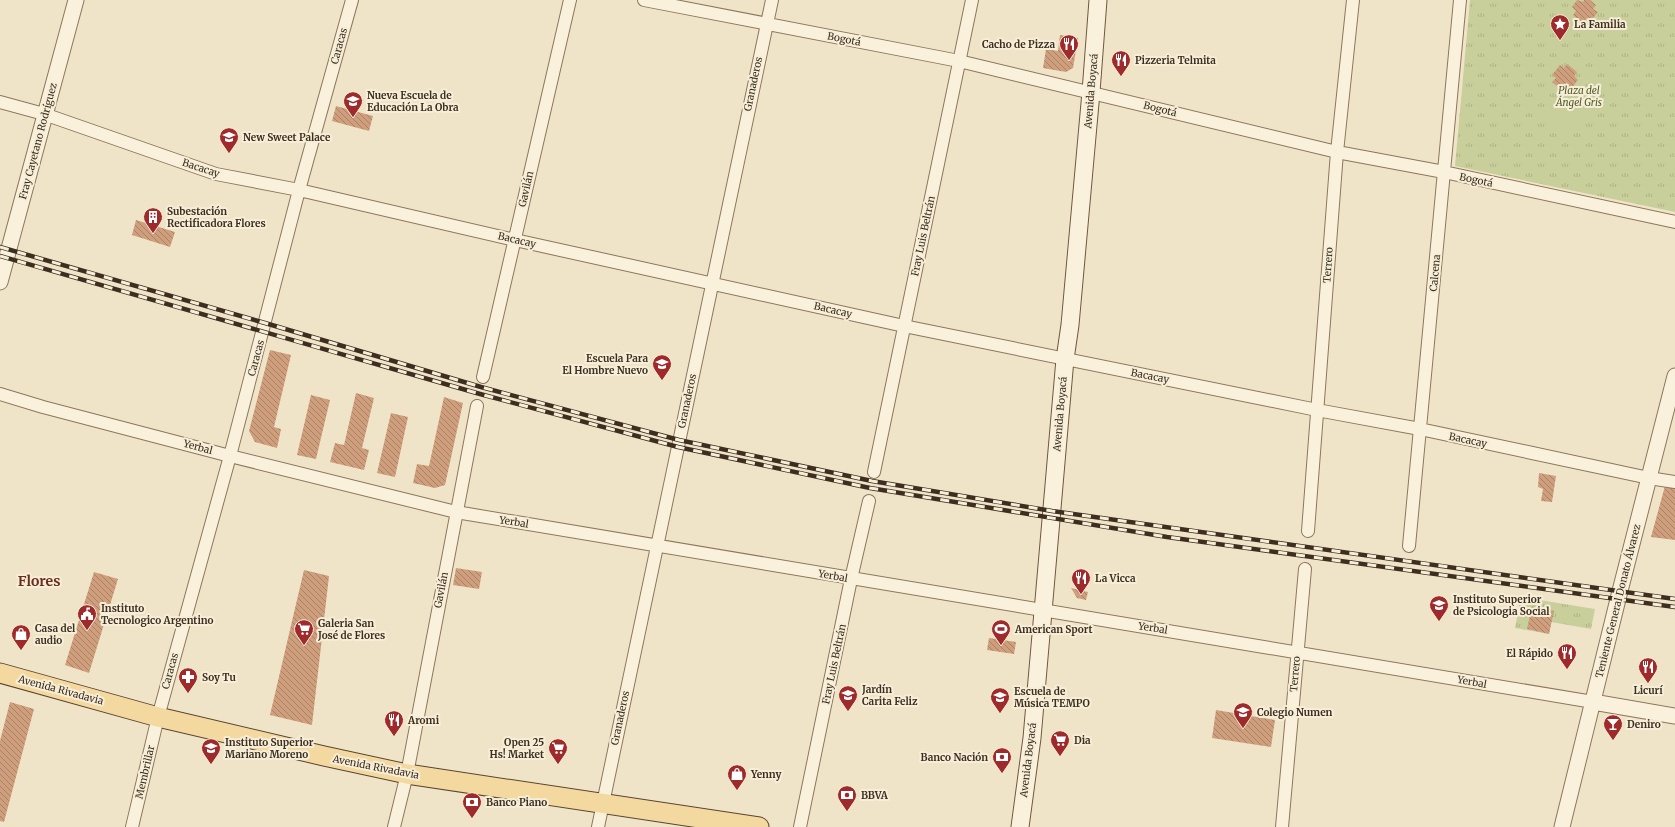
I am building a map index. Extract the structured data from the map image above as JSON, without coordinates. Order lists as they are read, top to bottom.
{
  "streets": {
    "main road": ["Avenida Boyacá", "Avenida Rivadavia"],
    "street": [
      "Bogotá",
      "Caracas",
      "Granaderos",
      "Fray Cayetano Rodríguez",
      "Bacacay",
      "Gavilán",
      "Fray Luis Beltrán",
      "Terrero",
      "Calcena",
      "Yerbal",
      "Teniente General Donato Álvarez",
      "Membrillar"
    ]
  },
  "crossings": [
    ["Bogotá", "Granaderos"],
    ["Bogotá", "Avenida Boyacá"],
    ["Bogotá", "Fray Luis Beltrán"],
    ["Bogotá", "Terrero"],
    ["Bogotá", "Calcena"],
    ["Caracas", "Bacacay"],
    ["Caracas", "Yerbal"],
    ["Caracas", "Avenida Rivadavia"],
    ["Caracas", "Membrillar"],
    ["Granaderos", "Bacacay"],
    ["Granaderos", "Yerbal"],
    ["Granaderos", "Avenida Rivadavia"],
    ["Avenida Boyacá", "Bacacay"],
    ["Avenida Boyacá", "Yerbal"],
    ["Fray Cayetano Rodríguez", "Bacacay"],
    ["Bacacay", "Gavilán"],
    ["Bacacay", "Fray Luis Beltrán"],
    ["Bacacay", "Terrero"],
    ["Bacacay", "Calcena"],
    ["Bacacay", "Teniente General Donato Álvarez"],
    ["Gavilán", "Yerbal"],
    ["Gavilán", "Avenida Rivadavia"],
    ["Fray Luis Beltrán", "Yerbal"],
    ["Terrero", "Yerbal"],
    ["Yerbal", "Teniente General Donato Álvarez"],
    ["Avenida Rivadavia", "Membrillar"]
  ],
  "districts": ["Flores"],
  "parks": ["Plaza del Ángel Gris"],
  "places": {
    "place": ["La Familia"],
    "restaurant": [
      "Cacho de Pizza",
      "Pizzeria Telmita",
      "La Vicca",
      "El Rápido",
      "Licurí",
      "Aromi"
    ],
    "school or university": [
      "Nueva Escuela de Educación La Obra",
      "New Sweet Palace",
      "Escuela Para El Hombre Nuevo",
      "Instituto Superior de Psicologia Social",
      "Jardín Carita Feliz",
      "Escuela de Música TEMPO",
      "Colegio Numen",
      "Instituto Superior Mariano Moreno"
    ],
    "building": ["Subestación Rectificadora Flores"],
    "public building": ["Instituto Tecnologico Argentino"],
    "supermarket": ["Galeria San José de Flores", "Dia", "Open 25 Hs! Market"],
    "sports": ["American Sport"],
    "shop": ["Casa del audio", "Yenny"],
    "pharmacy": ["Soy Tu"],
    "bar": ["Deniro"],
    "bank": ["Banco Nación", "BBVA", "Banco Piano"]
  }
}
